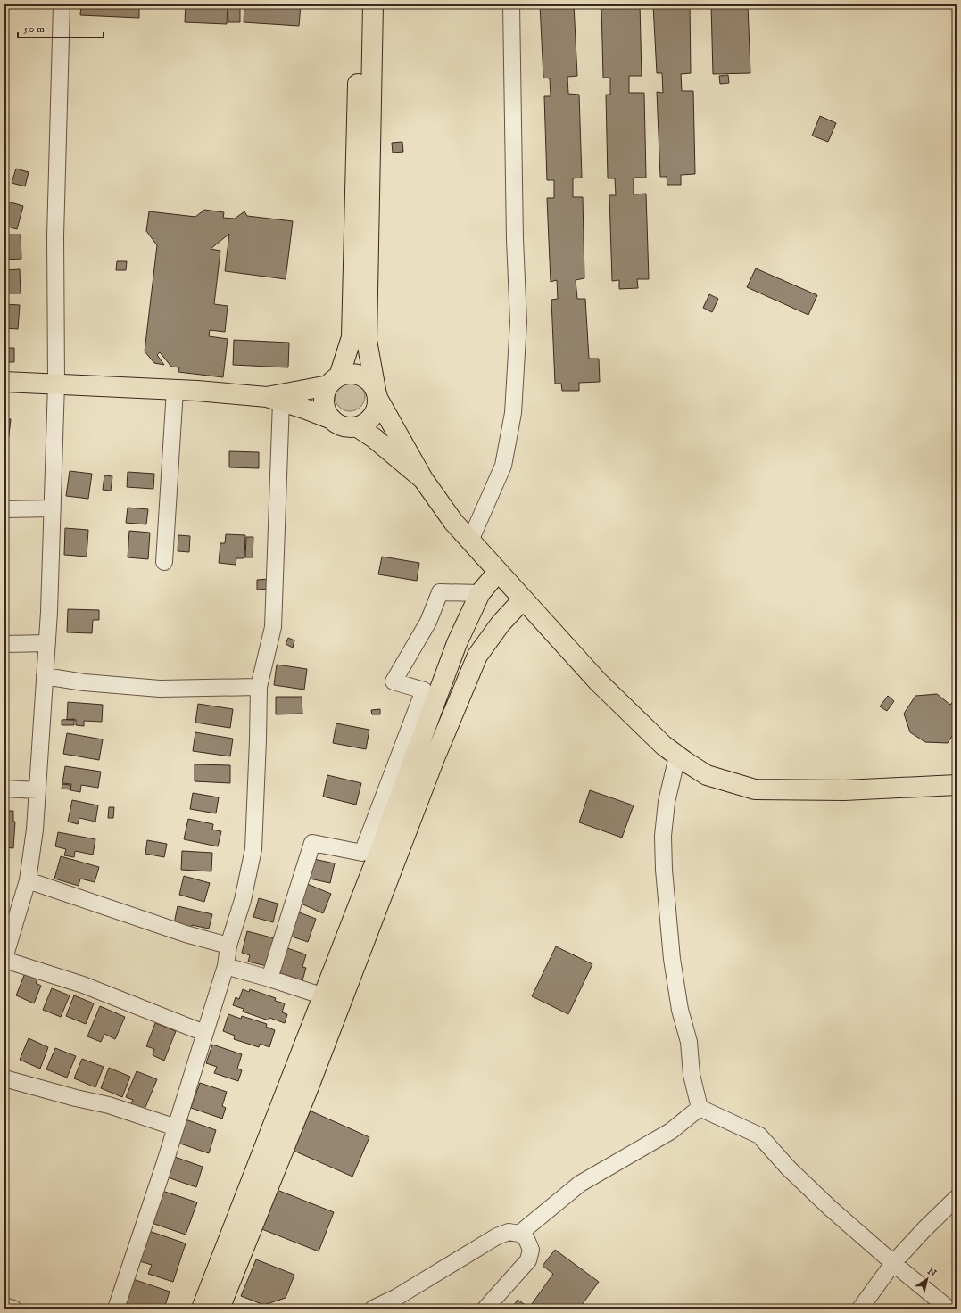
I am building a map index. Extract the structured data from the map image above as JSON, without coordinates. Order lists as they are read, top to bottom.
{
  "scale_bar": "50 m",
  "north": "top right"
}
